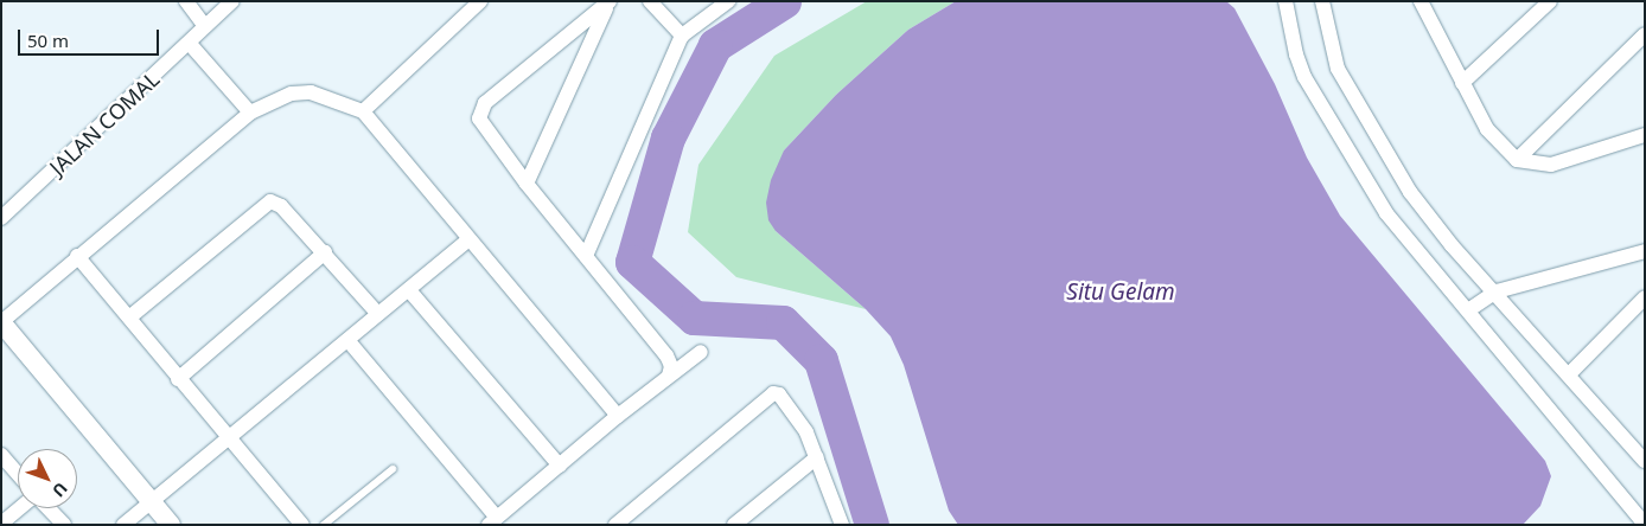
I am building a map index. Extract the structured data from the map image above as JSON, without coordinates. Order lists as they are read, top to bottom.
{
  "streets": {
    "street": ["JALAN COMAL"]
  },
  "water": ["Situ Gelam"],
  "scale_bar": "50 m",
  "north": "bottom right"
}
